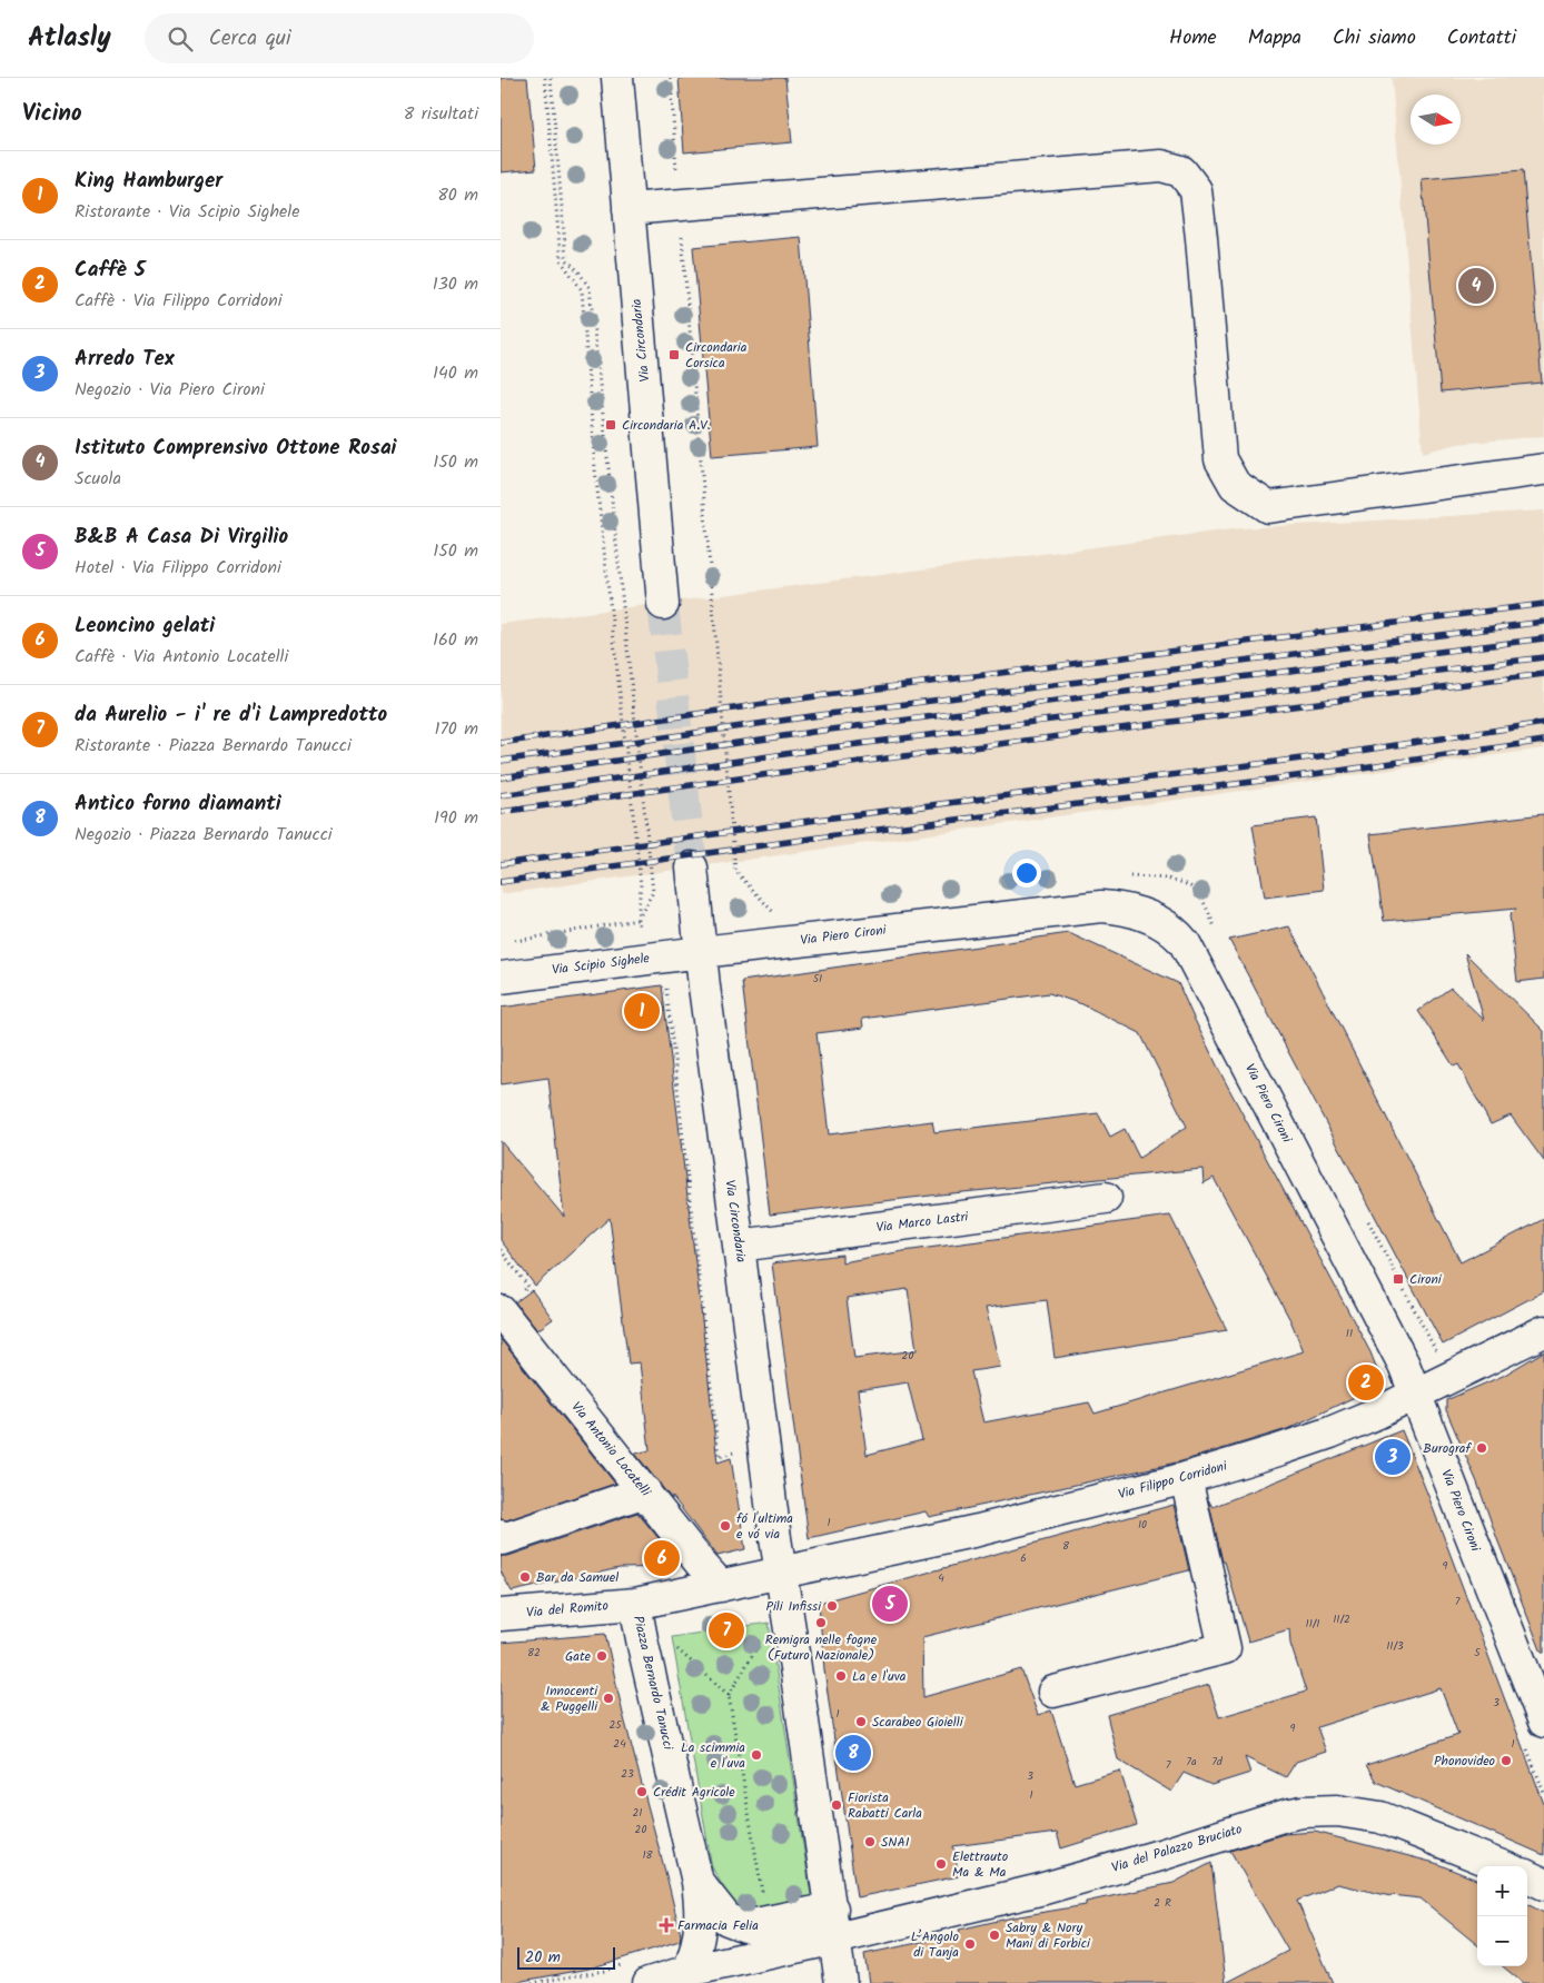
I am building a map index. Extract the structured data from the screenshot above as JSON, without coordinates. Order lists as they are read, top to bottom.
{
  "streets": {
    "street": [
      "Via Circondaria",
      "Via Piero Cironi",
      "Via Scipio Sighele",
      "Via Marco Lastri",
      "Via Antonio Locatelli",
      "Via Filippo Corridoni",
      "Via del Romito",
      "Piazza Bernardo Tanucci",
      "Via del Palazzo Bruciato"
    ]
  },
  "crossings": [
    ["Via Circondaria", "Via Piero Cironi"],
    ["Via Circondaria", "Via Scipio Sighele"],
    ["Via Circondaria", "Via Marco Lastri"],
    ["Via Circondaria", "Via Filippo Corridoni"],
    ["Via Circondaria", "Piazza Bernardo Tanucci"],
    ["Via Piero Cironi", "Via Scipio Sighele"],
    ["Via Piero Cironi", "Via Filippo Corridoni"],
    ["Via Antonio Locatelli", "Piazza Bernardo Tanucci"],
    ["Via Filippo Corridoni", "Piazza Bernardo Tanucci"],
    ["Via del Romito", "Piazza Bernardo Tanucci"]
  ],
  "places": {
    "transit": ["Circondaria Corsica", "Circondaria A.V.", "Cironi"],
    "other": [
      "Burograf",
      "fó l'ultima e vó via",
      "Bar da Samuel",
      "Pili Infissi",
      "Remigra nelle fogne (Futuro Nazionale)",
      "Gate",
      "La e l'uva",
      "Innocenti & Puggelli",
      "Scarabeo Gioielli",
      "La scimmia e l'uva",
      "Phonovideo",
      "Crédit Agricole",
      "Fiorista Rabatti Carla",
      "SNAI",
      "Elettrauto Ma & Ma",
      "Sabry & Nory Mani di Forbici",
      "L’Angolo di Tanja"
    ],
    "health": ["Farmacia Felia"]
  },
  "house_numbers": [
    "51",
    "11",
    "20",
    "1",
    "10",
    "8",
    "6",
    "9",
    "4",
    "7",
    "11/2",
    "11/1",
    "11/3",
    "82",
    "5",
    "3",
    "1",
    "25",
    "9",
    "24",
    "1",
    "7a",
    "7d",
    "7",
    "23",
    "3",
    "1",
    "21",
    "20",
    "18",
    "2 R"
  ],
  "scale_bar": "20 m",
  "north": "right",
  "page": {
    "header": "Atlasly",
    "search": "Cerca qui",
    "nav": [
      "Home",
      "Mappa",
      "Chi siamo",
      "Contatti"
    ],
    "heading": ["Vicino", "8 risultati"],
    "list": [
      {
        "mark": "1",
        "name": "King Hamburger",
        "note": "Ristorante · Via Scipio Sighele",
        "value": "80 m"
      },
      {
        "mark": "2",
        "name": "Caffè 5",
        "note": "Caffè · Via Filippo Corridoni",
        "value": "130 m"
      },
      {
        "mark": "3",
        "name": "Arredo Tex",
        "note": "Negozio · Via Piero Cironi",
        "value": "140 m"
      },
      {
        "mark": "4",
        "name": "Istituto Comprensivo Ottone Rosai",
        "note": "Scuola",
        "value": "150 m"
      },
      {
        "mark": "5",
        "name": "B&B A Casa Di Virgilio",
        "note": "Hotel · Via Filippo Corridoni",
        "value": "150 m"
      },
      {
        "mark": "6",
        "name": "Leoncino gelati",
        "note": "Caffè · Via Antonio Locatelli",
        "value": "160 m"
      },
      {
        "mark": "7",
        "name": "da Aurelio - i' re d'i Lampredotto",
        "note": "Ristorante · Piazza Bernardo Tanucci",
        "value": "170 m"
      },
      {
        "mark": "8",
        "name": "Antico forno diamanti",
        "note": "Negozio · Piazza Bernardo Tanucci",
        "value": "190 m"
      }
    ],
    "pins": [
      "4",
      "1",
      "2",
      "3",
      "6",
      "5",
      "7",
      "8"
    ],
    "map_buttons": ["+", "−"],
    "scale": "20 m"
  }
}
